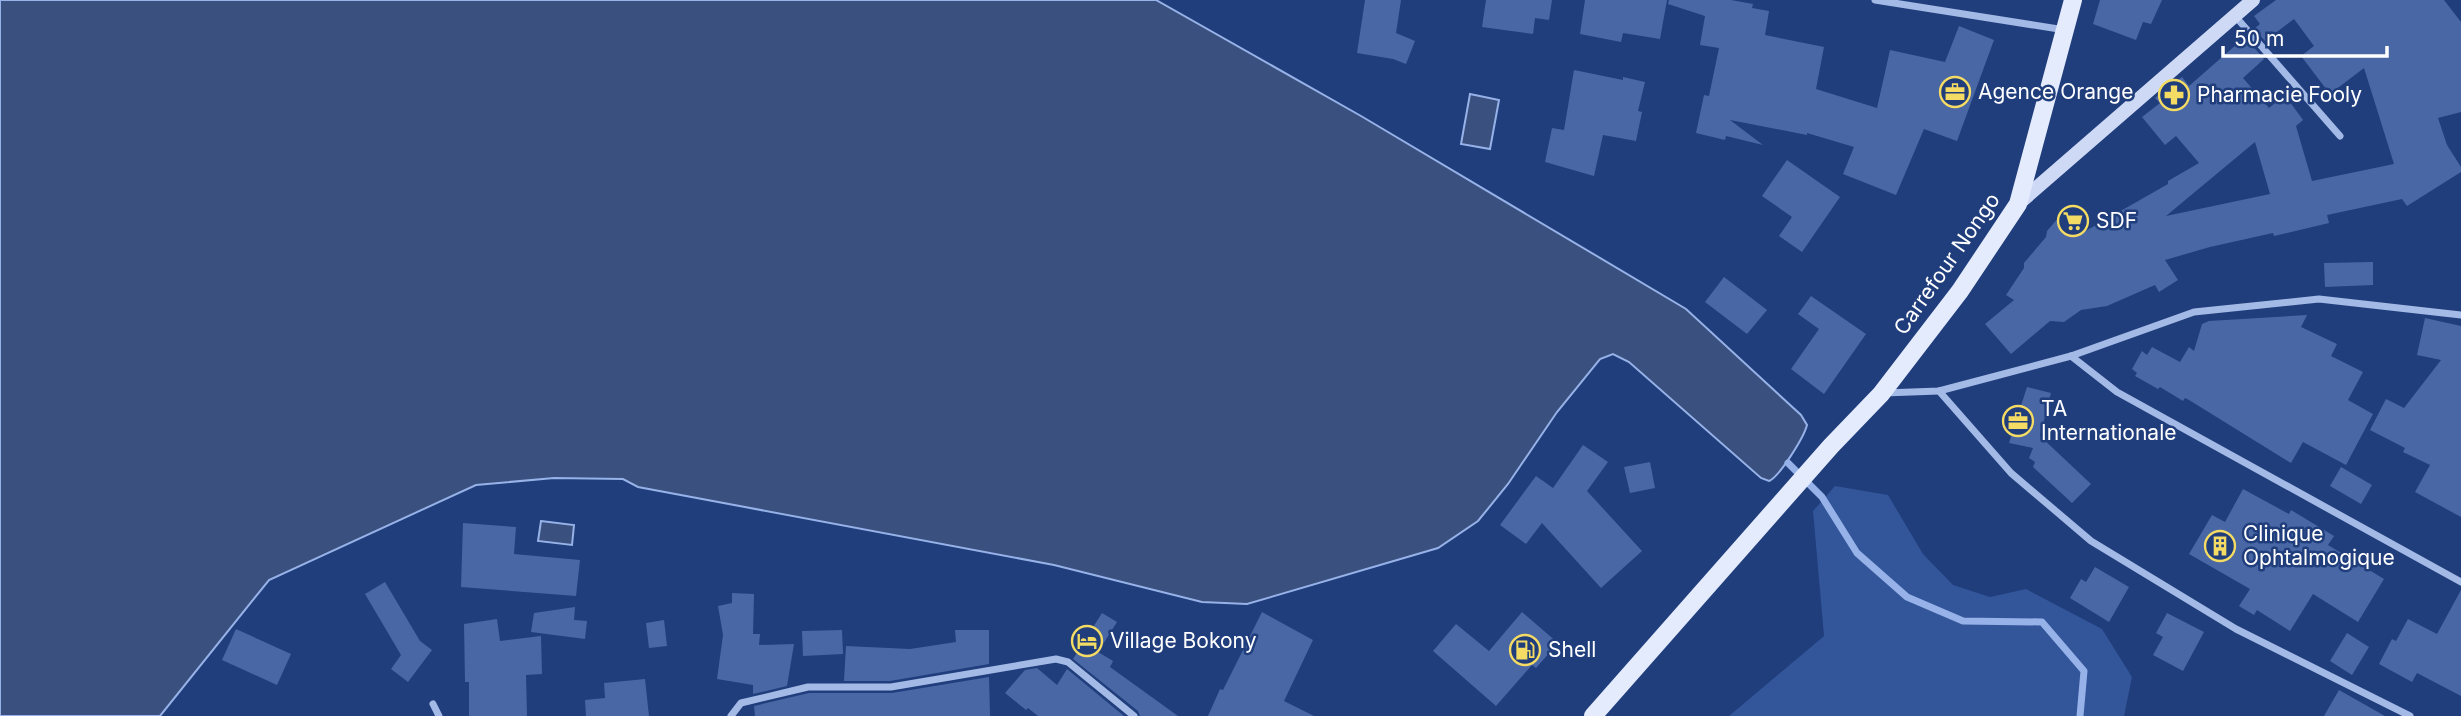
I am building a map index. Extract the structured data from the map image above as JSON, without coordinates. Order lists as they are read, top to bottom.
{
  "streets": {
    "main road": ["Carrefour Nongo"]
  },
  "places": {
    "office": ["Agence Orange", "TA Internationale"],
    "pharmacy": ["Pharmacie Fooly"],
    "supermarket": ["SDF"],
    "building": ["Clinique Ophtalmogique"],
    "hotel": ["Village Bokony"],
    "fuel station": ["Shell"]
  },
  "scale_bar": "50 m"
}
